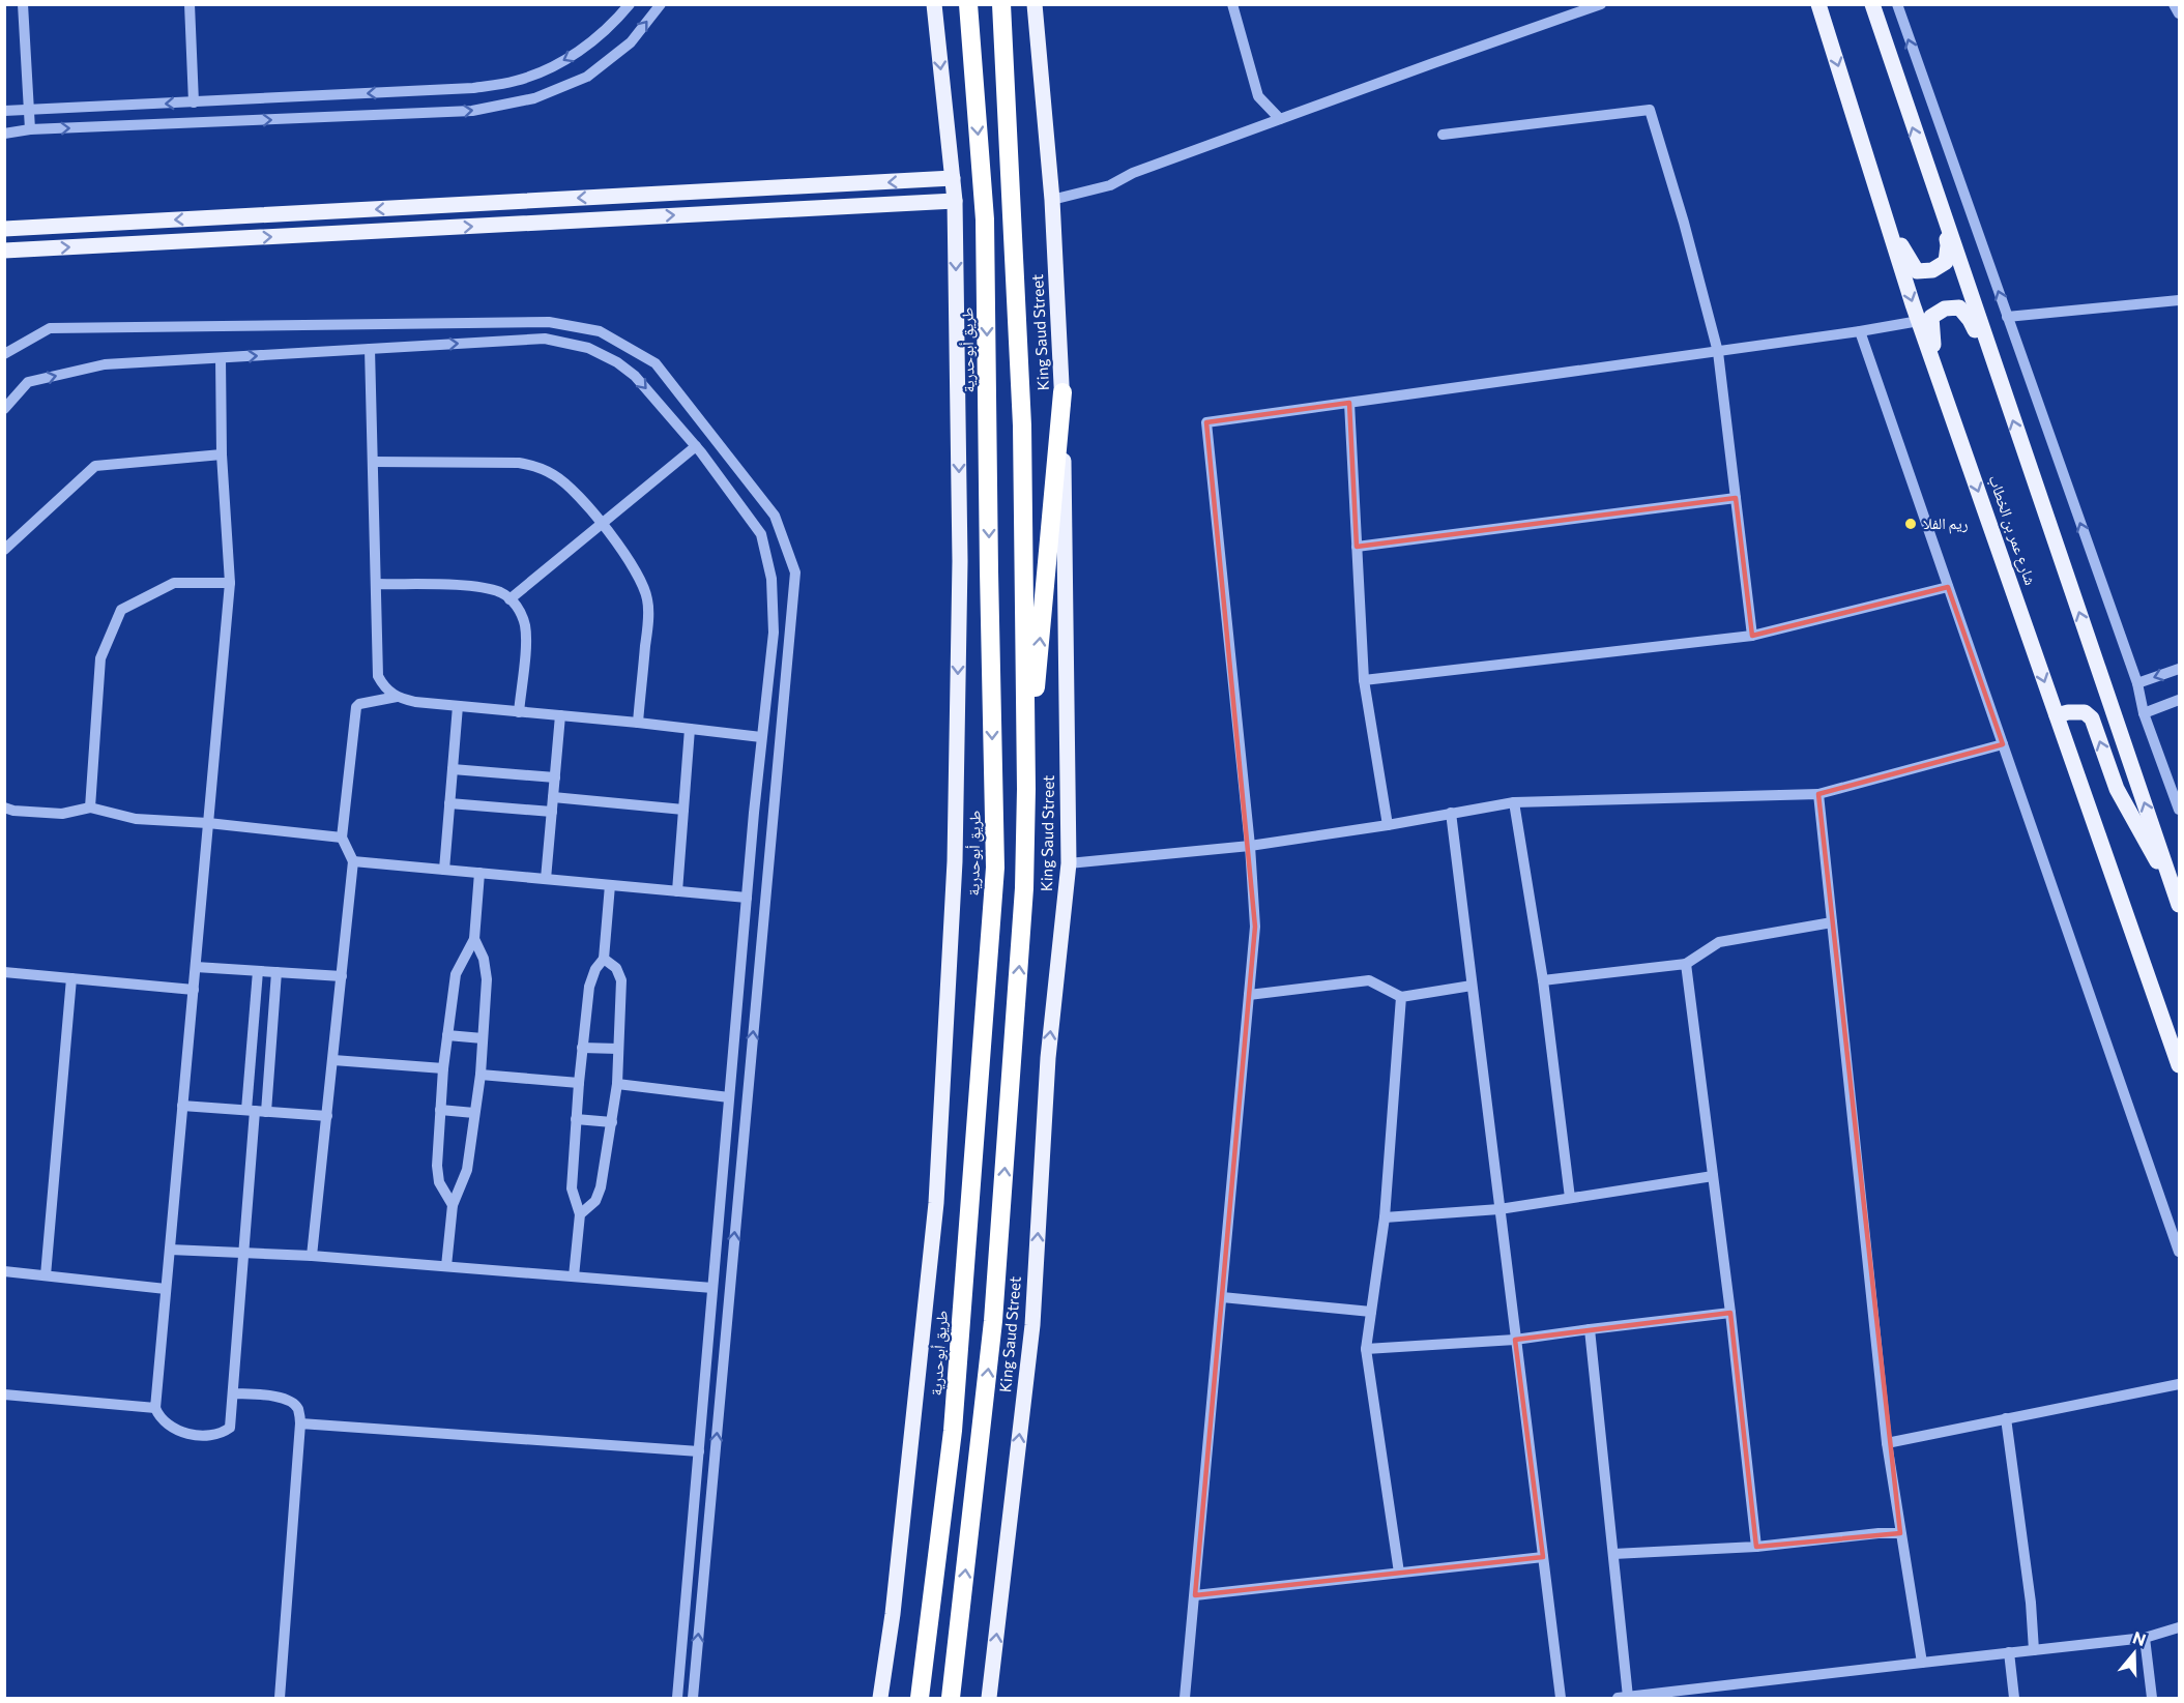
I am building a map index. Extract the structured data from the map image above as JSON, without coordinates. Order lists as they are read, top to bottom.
{
  "streets": {
    "highway": ["طريق أبوحدرية"],
    "main road": ["King Saud Street", "شارع عمر بن الخطاب"]
  },
  "places": ["ريم الفلا"],
  "north": "top"
}
